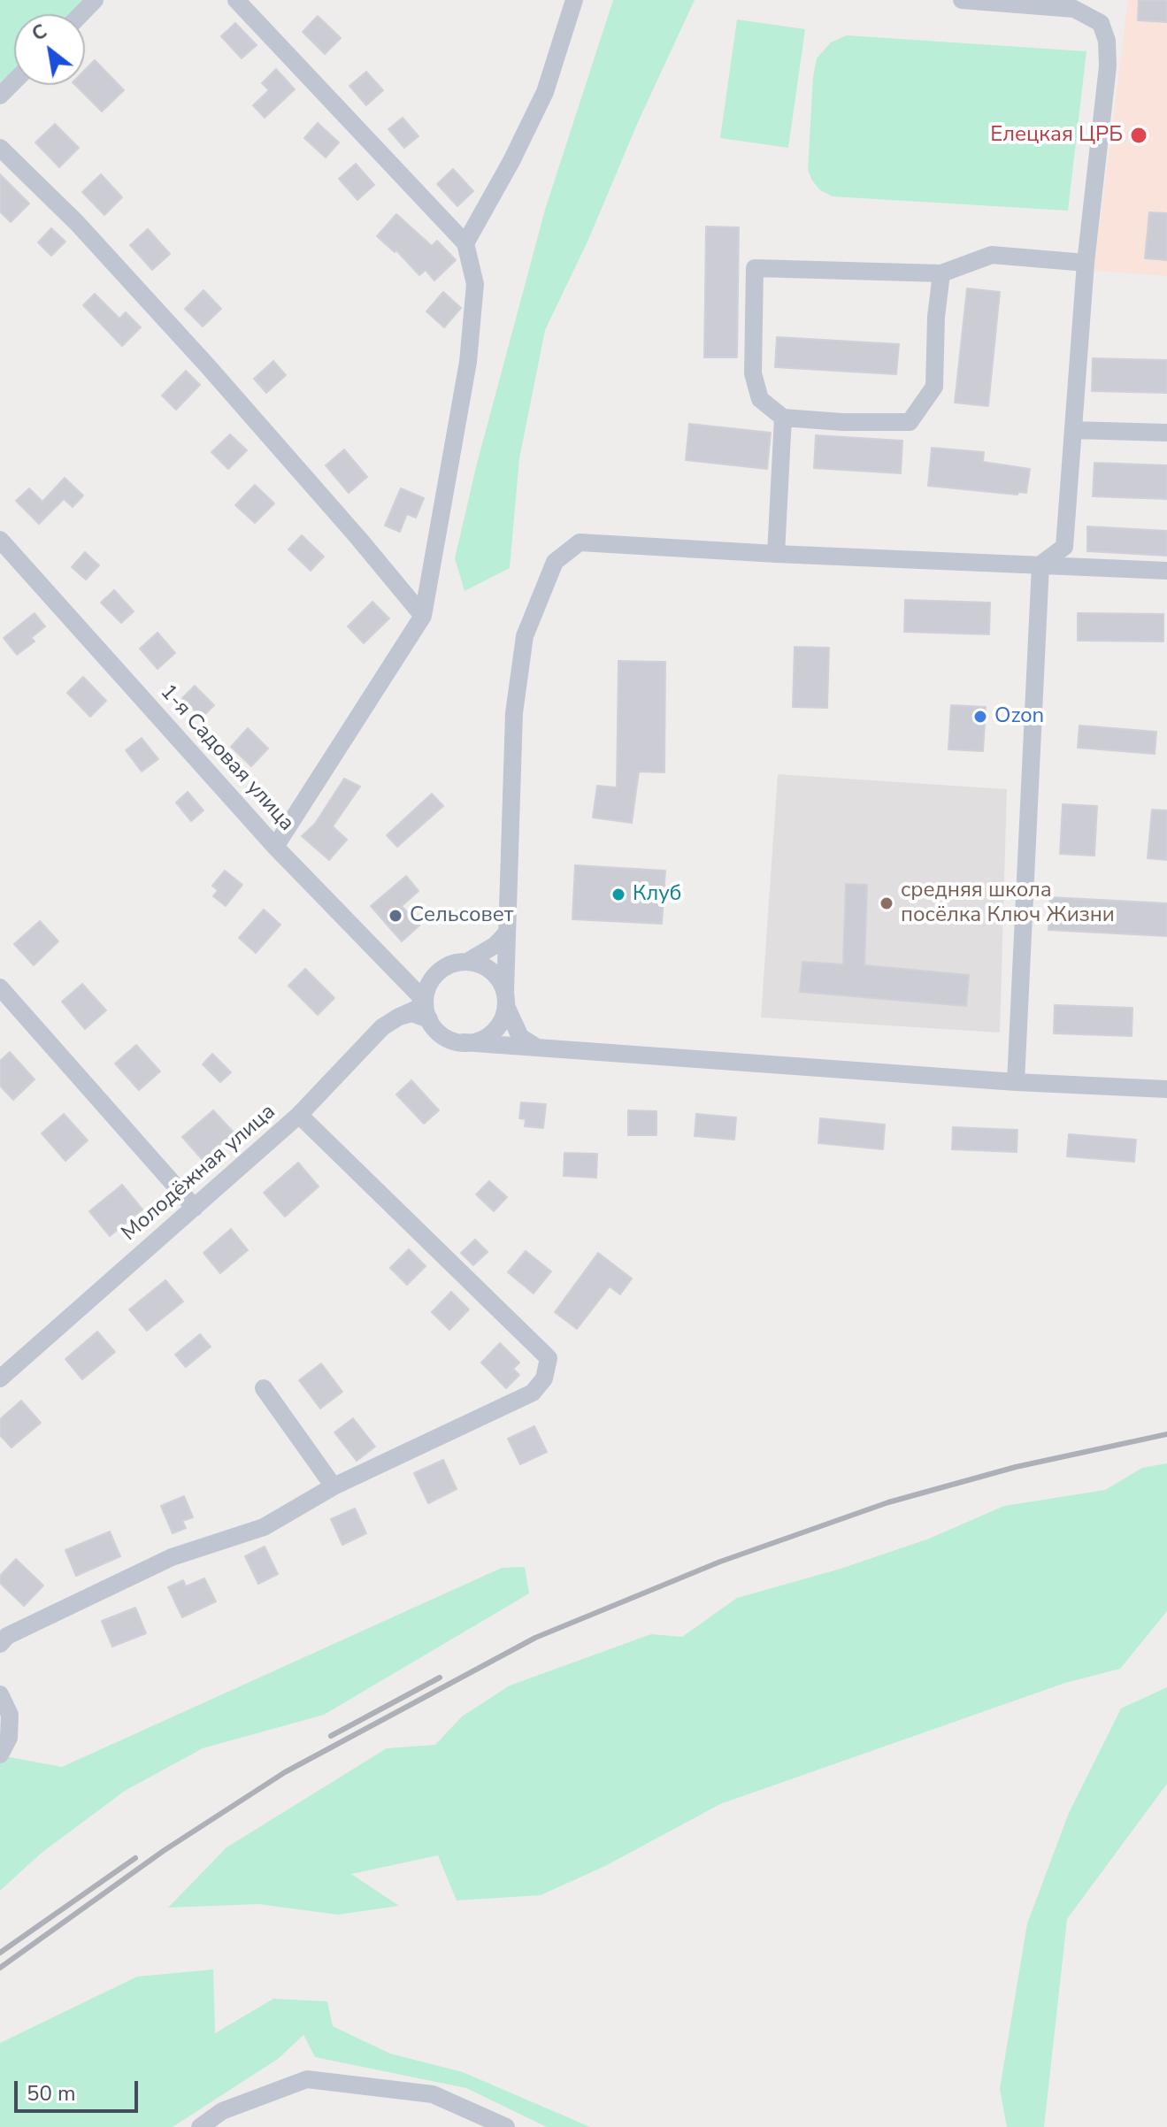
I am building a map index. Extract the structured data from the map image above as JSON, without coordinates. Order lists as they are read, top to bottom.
{
  "streets": {
    "street": ["1-я Садовая улица", "Молодёжная улица"]
  },
  "crossings": [
    ["1-я Садовая улица", "Молодёжная улица"]
  ],
  "places": [
    "Елецкая ЦРБ",
    "Ozon",
    "Клуб",
    "средняя школа посёлка Ключ Жизни",
    "Сельсовет"
  ],
  "scale_bar": "50 m",
  "north": "top left"
}
